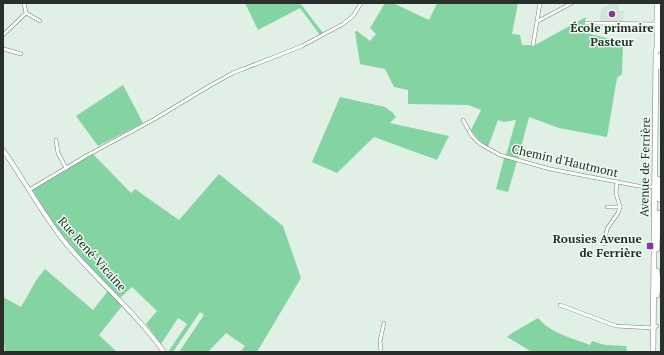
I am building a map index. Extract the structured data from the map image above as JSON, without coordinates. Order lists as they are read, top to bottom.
{
  "streets": {
    "main road": ["Avenue de Ferrière"],
    "street": ["Chemin d'Hautmont", "Rue René-Vicaine"]
  },
  "crossings": [
    ["Chemin d'Hautmont", "Avenue de Ferrière"]
  ],
  "places": {
    "other": ["École primaire Pasteur"],
    "transit": ["Rousies Avenue de Ferrière"]
  }
}
